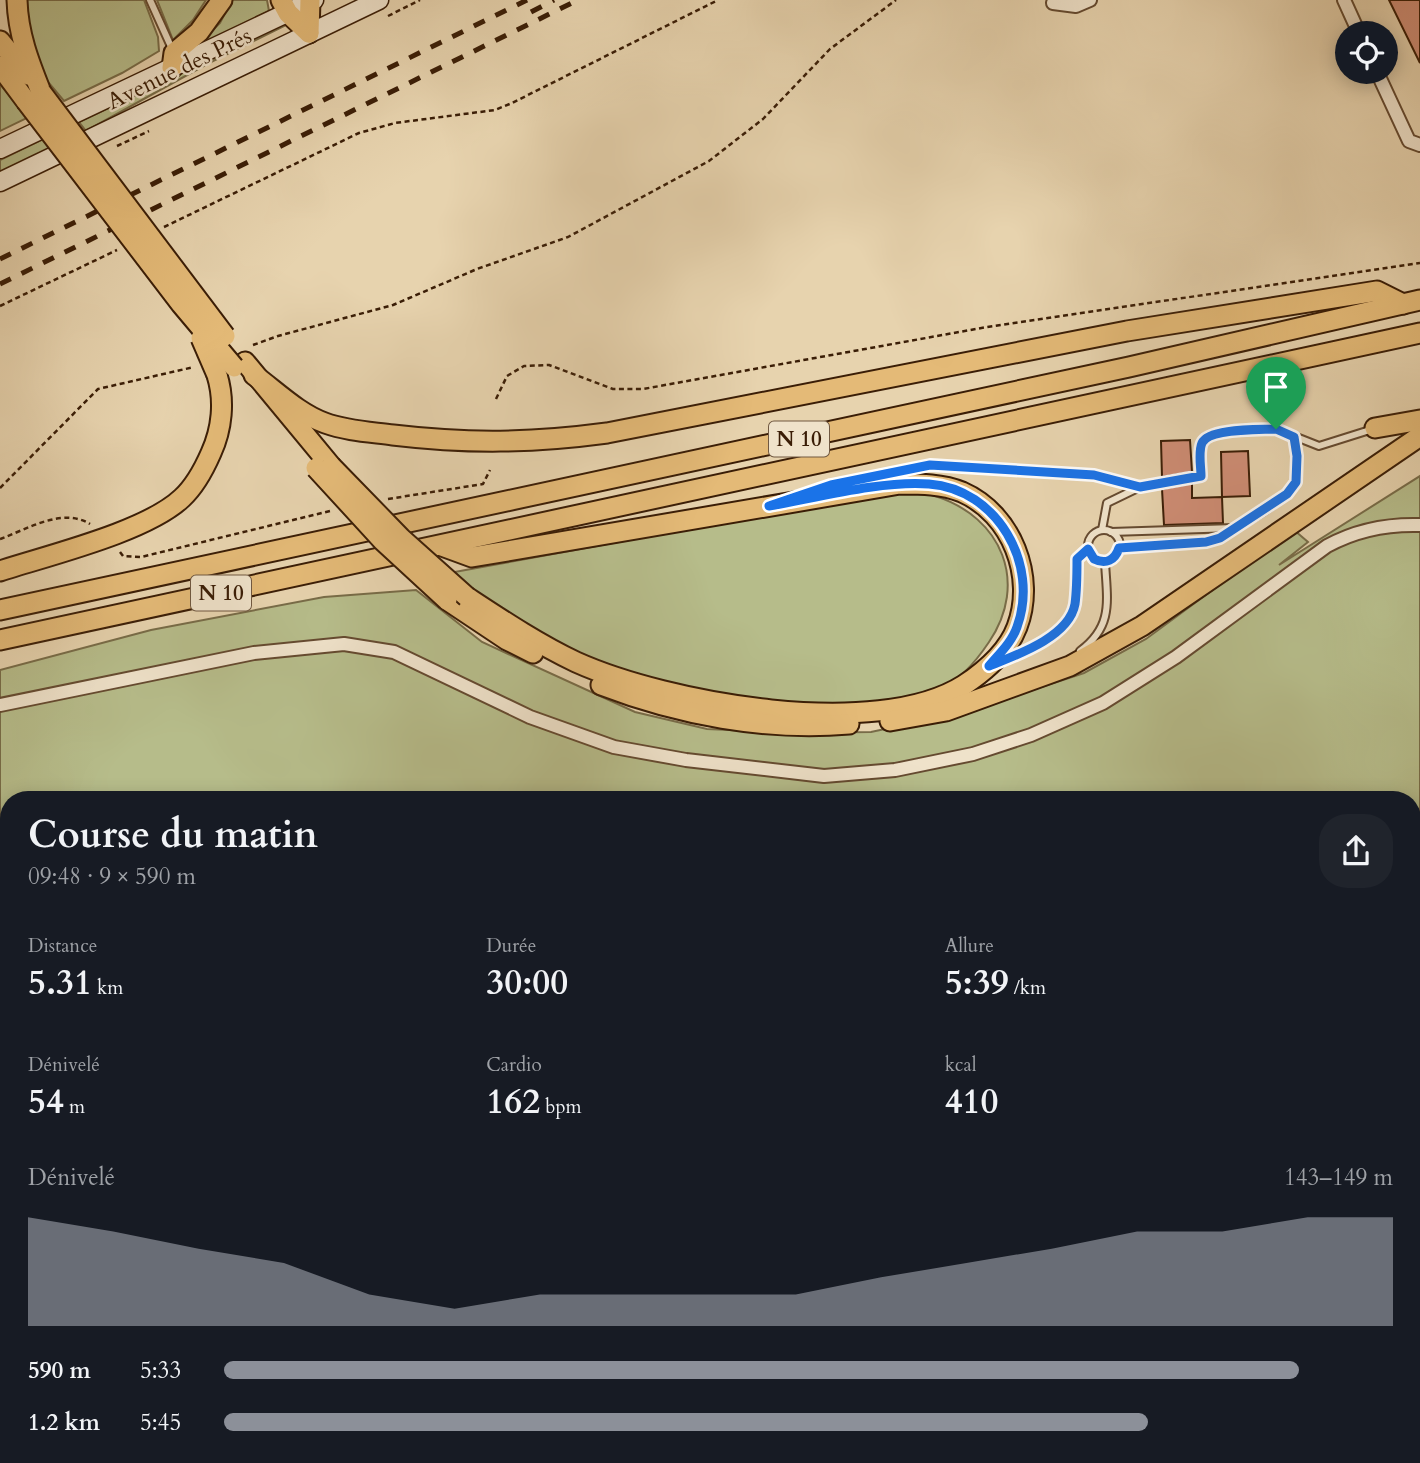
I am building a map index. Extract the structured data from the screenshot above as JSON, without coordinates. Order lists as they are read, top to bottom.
{
  "streets": {
    "main road": ["Avenue des Prés", "N 10"]
  },
  "page": {
    "heading": ["Course du matin", "09:48 · 9 × 590 m"],
    "stats": [
      ["Distance", "5.31 km"],
      ["Durée", "30:00"],
      ["Allure", "5:39 /km"],
      ["Dénivelé", "54 m"],
      ["Cardio", "162 bpm"],
      ["kcal", "410"]
    ],
    "chart": ["Dénivelé", "143–149 m"],
    "list": [
      {
        "name": "590 m",
        "note": "5:33"
      },
      {
        "name": "1.2 km",
        "note": "5:45"
      }
    ]
  }
}
